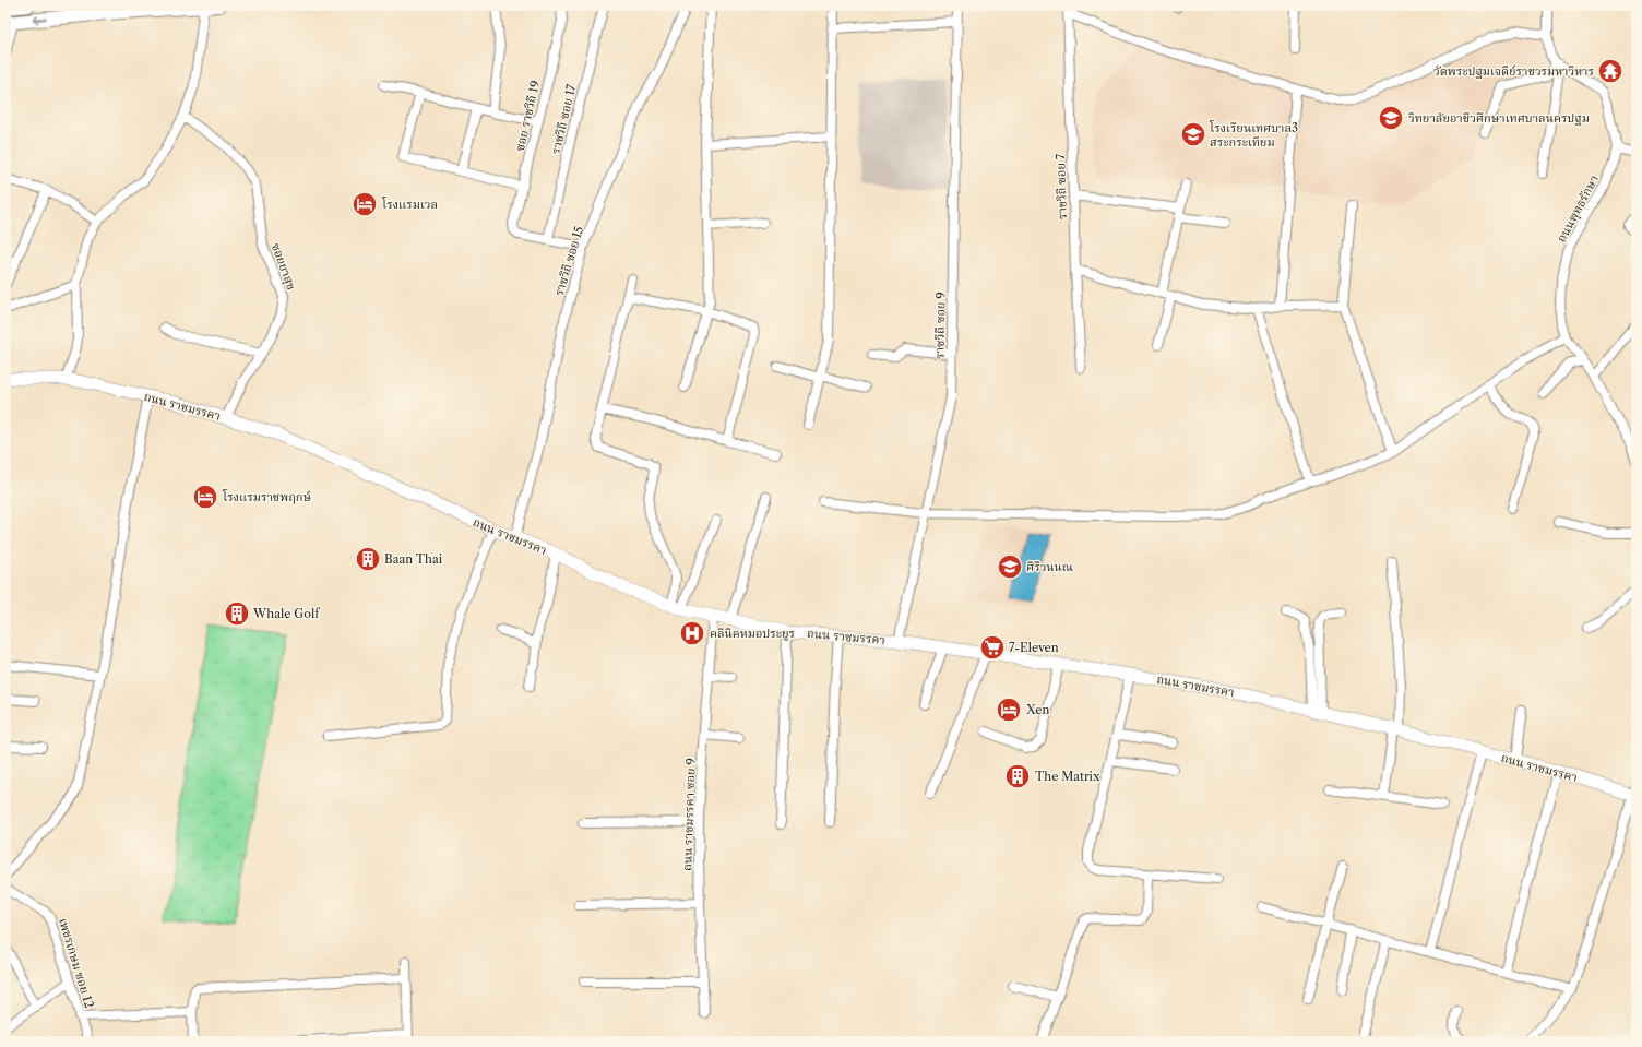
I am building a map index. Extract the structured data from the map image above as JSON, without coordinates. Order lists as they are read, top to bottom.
{
  "streets": {
    "street": [
      "ซอย ราชวิถี 19",
      "ราชวิถี ซอย 17",
      "ราขวิถี ซอย 7",
      "ถนนพุทธรักษา",
      "ราชวิถี ซอย 15",
      "ซอยยาสุข",
      "ราชวิถี ซอย 9",
      "ถนน ราชมรรคา",
      "ถนน ราชมรรคา ซอย 9",
      "เพชรเกษม ซอย 12"
    ]
  },
  "crossings": [
    ["ซอย ราชวิถี 19", "ราชวิถี ซอย 17"],
    ["ราชวิถี ซอย 15", "ถนน ราชมรรคา"],
    ["ซอยยาสุข", "ถนน ราชมรรคา"],
    ["ราชวิถี ซอย 9", "ถนน ราชมรรคา"],
    ["ถนน ราชมรรคา", "ถนน ราชมรรคา ซอย 9"]
  ],
  "places": {
    "temple": ["วัดพระปฐมเจดีย์ราชวรมหาวิหาร"],
    "school or university": ["วิทยาลัยอาชีวศึกษาเทศบาลนครปฐม", "โรงเรียนเทศบาล3 สระกระเทียม", "ศิริวนนณ"],
    "hotel": ["โรงแรมเวล", "โรงแรมราชพฤกษ์", "Xen"],
    "building": ["Baan Thai", "Whale Golf", "The Matrix"],
    "hospital": ["คลินิคหมอประยูร"],
    "supermarket": ["7-Eleven"]
  }
}
